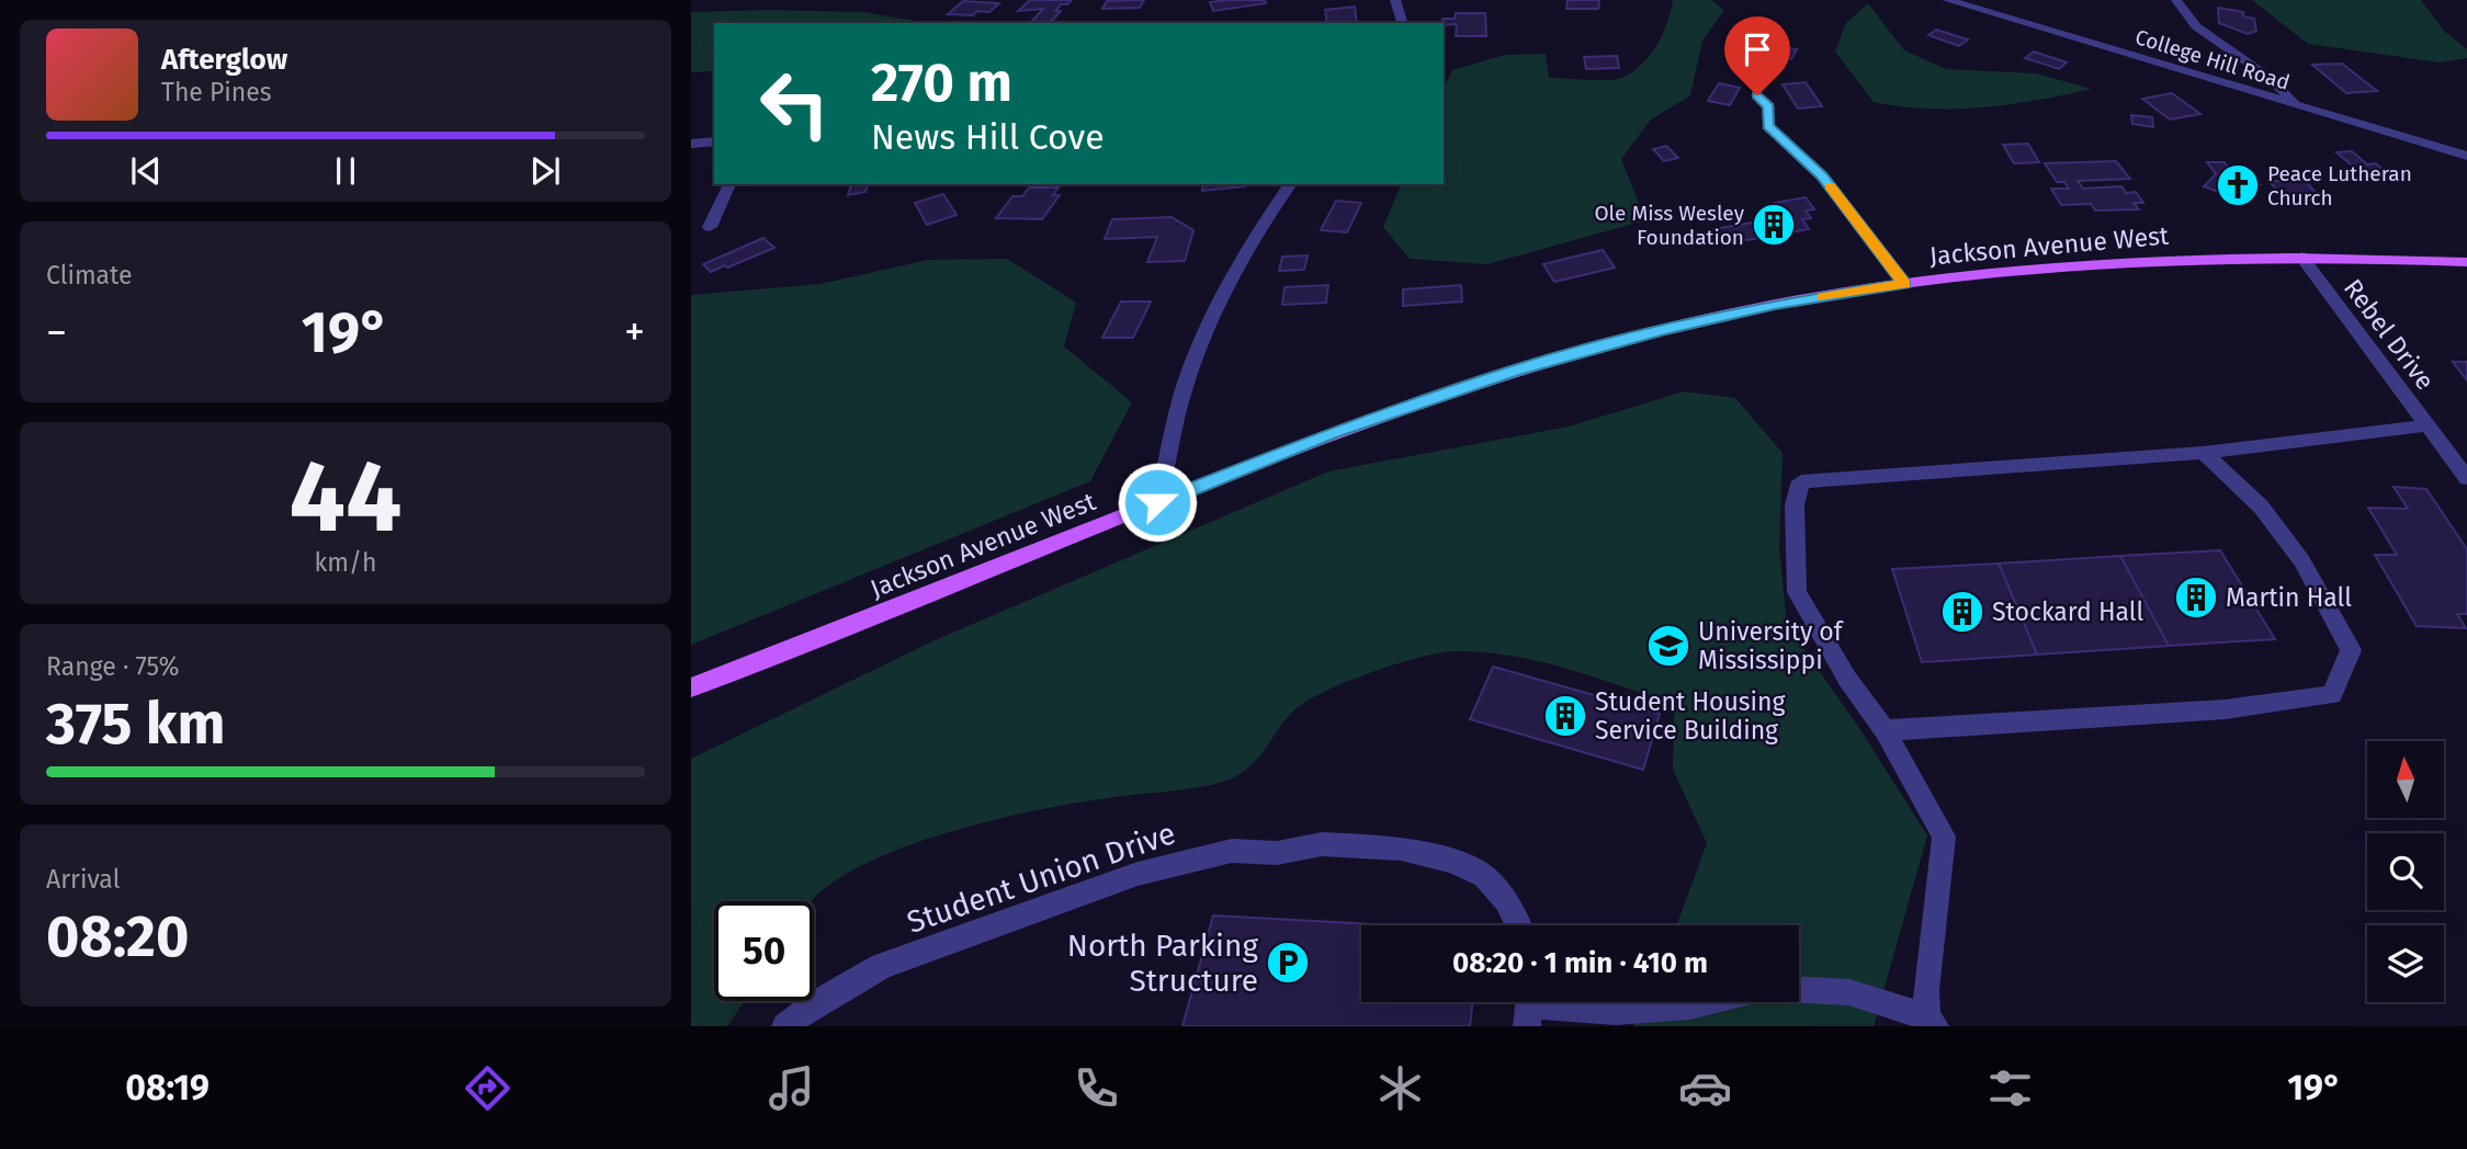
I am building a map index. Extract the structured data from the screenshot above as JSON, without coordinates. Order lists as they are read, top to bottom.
{
  "streets": {
    "main road": ["Jackson Avenue West"],
    "street": ["College Hill Road", "Rebel Drive", "Student Union Drive"]
  },
  "crossings": [
    ["Jackson Avenue West", "Rebel Drive"]
  ],
  "places": {
    "church": ["Peace Lutheran Church"],
    "building": [
      "Ole Miss Wesley Foundation",
      "Martin Hall",
      "Stockard Hall",
      "Student Housing Service Building"
    ],
    "school or university": ["University of Mississippi"],
    "parking": ["North Parking Structure"]
  },
  "north": "top",
  "page": {
    "turn": ["270 m", "News Hill Cove"],
    "song": ["Afterglow", "The Pines"],
    "tile": [
      "Climate",
      ["44", "km/h"],
      ["Range · 75%", "375 km"],
      ["Arrival", "08:20"]
    ],
    "heat": ["−", "19°", "+"],
    "limit": "50",
    "trip": "08:20 · 1 min · 410 m",
    "tabs": ["08:19", "19°"]
  }
}
